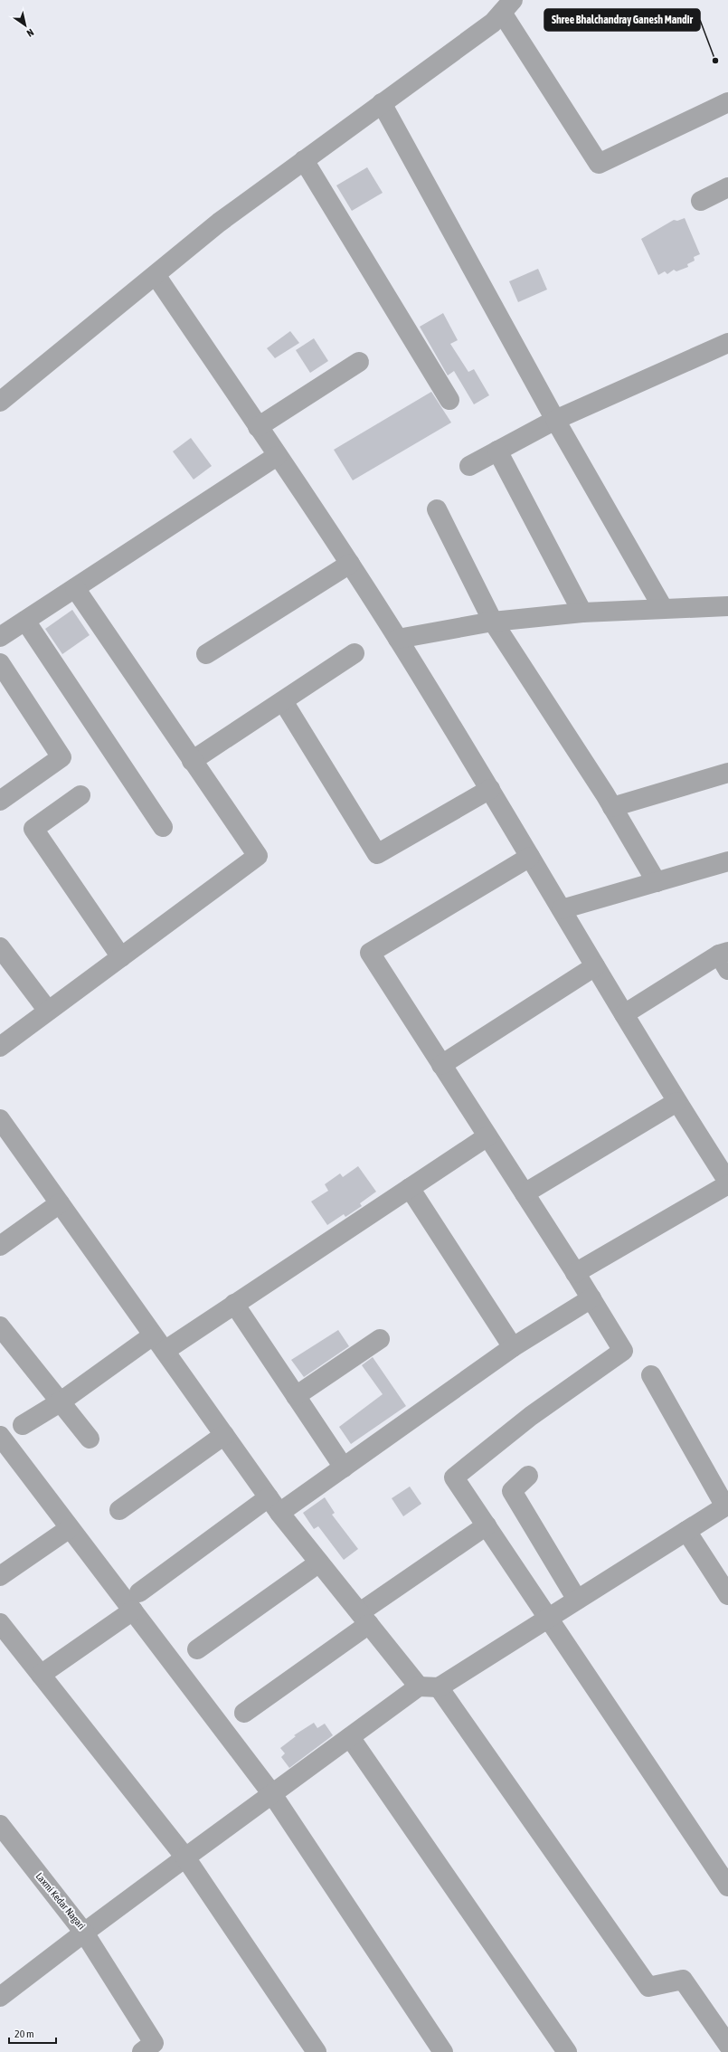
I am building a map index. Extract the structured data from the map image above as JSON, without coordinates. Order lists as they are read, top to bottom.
{
  "streets": {
    "street": ["Laxmi Kedar Nagari"]
  },
  "places": ["Shree Bhalchandray Ganesh Mandir"],
  "scale_bar": "20 m",
  "north": "bottom right"
}
